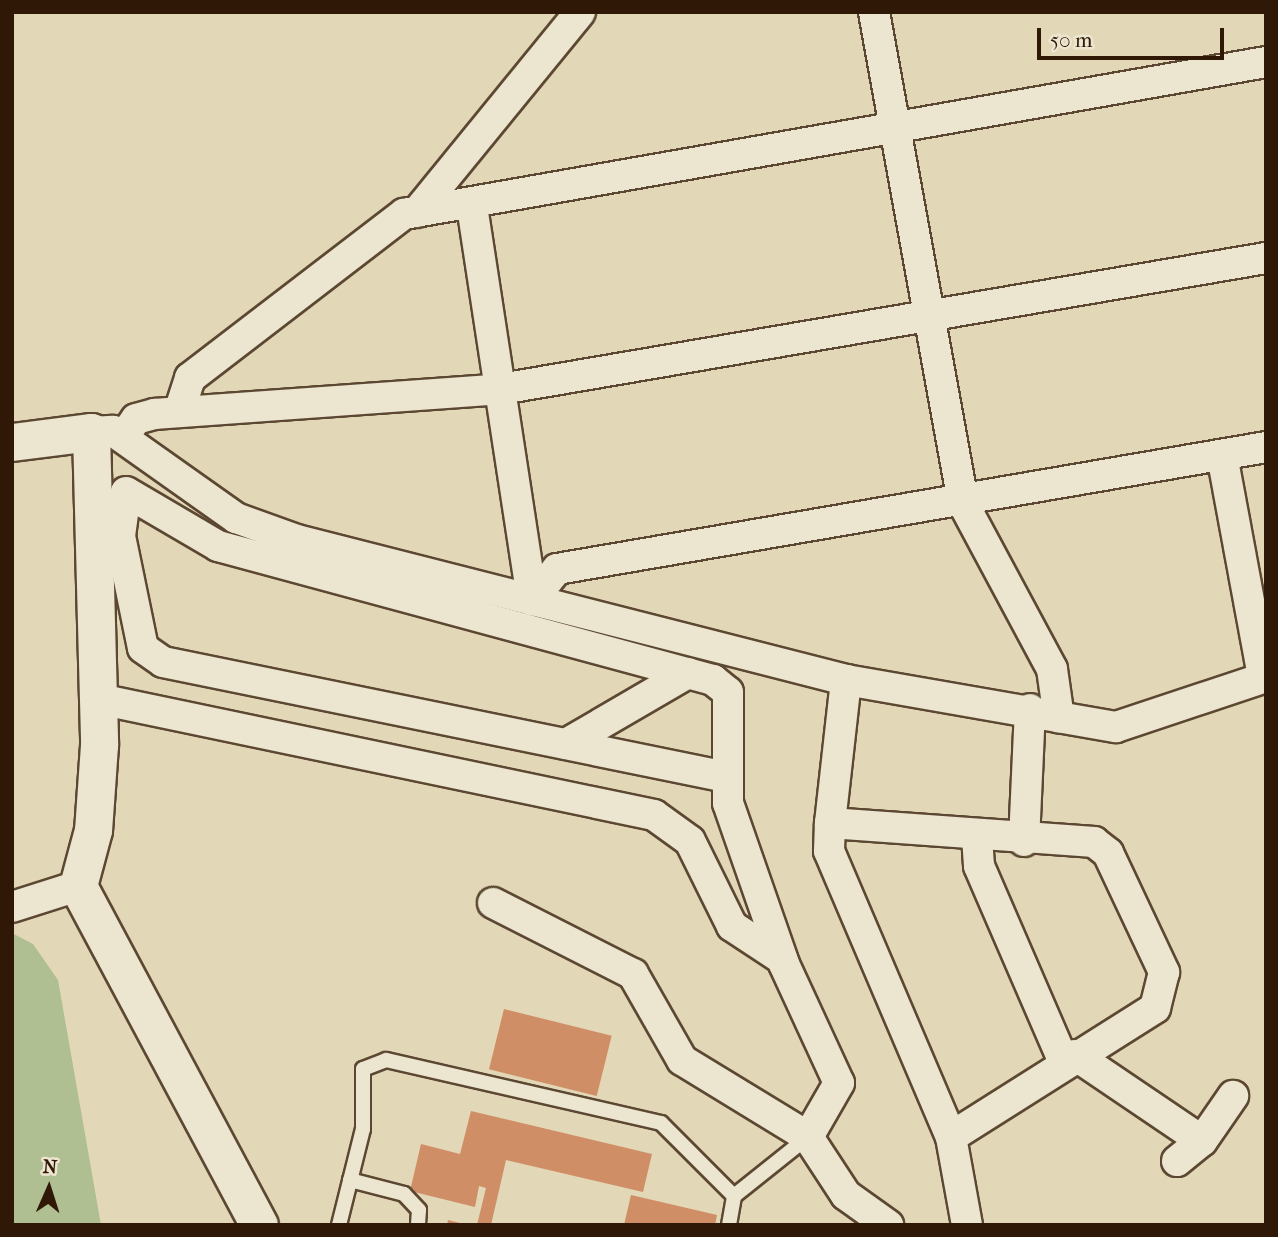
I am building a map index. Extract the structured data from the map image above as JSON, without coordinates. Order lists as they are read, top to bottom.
{
  "scale_bar": "50 m",
  "north": "top"
}
